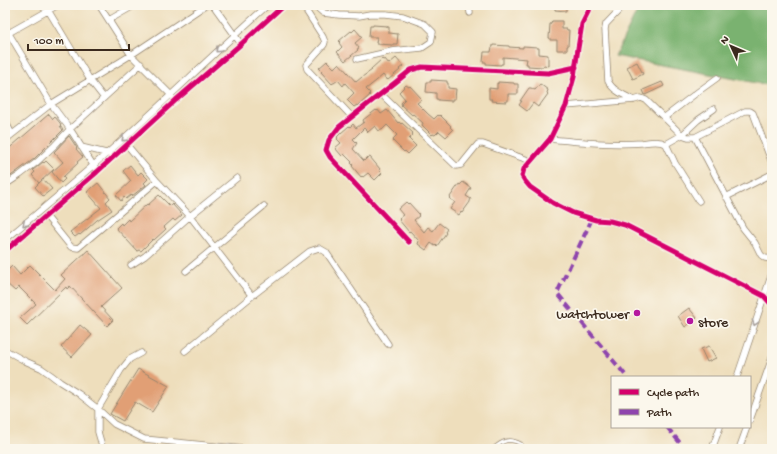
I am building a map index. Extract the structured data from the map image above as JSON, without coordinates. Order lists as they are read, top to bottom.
{
  "places": ["watchtower", "store"],
  "legend": ["Cycle path", "Path"],
  "scale_bar": "100 m",
  "north": "top left"
}
